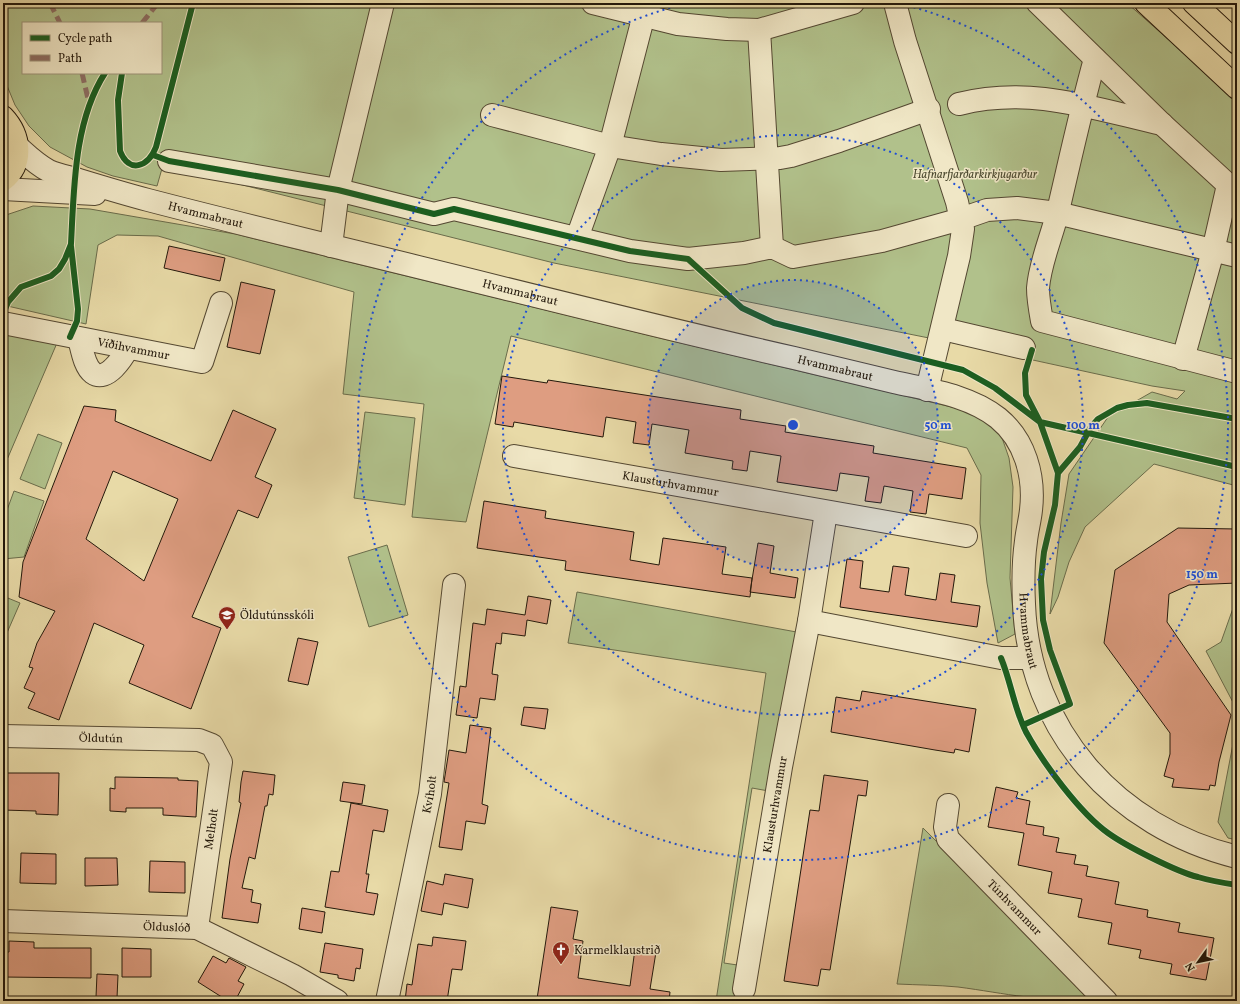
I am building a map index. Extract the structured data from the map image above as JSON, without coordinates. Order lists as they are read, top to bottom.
{
  "streets": {
    "street": [
      "Hvammabraut",
      "Víðihvammur",
      "Klausturhvammur",
      "Öldutún",
      "Kvíholt",
      "Melholt",
      "Túnhvammur",
      "Ölduslóð"
    ]
  },
  "crossings": [
    ["Öldutún", "Melholt"],
    ["Melholt", "Ölduslóð"]
  ],
  "parks": ["Hafnarfjarðarkirkjugarður"],
  "places": {
    "school or university": ["Öldutúnsskóli"],
    "church": ["Karmelklaustrið"]
  },
  "legend": ["Cycle path", "Path"],
  "north": "bottom left",
  "rings": ["50 m", "100 m", "150 m"]
}
